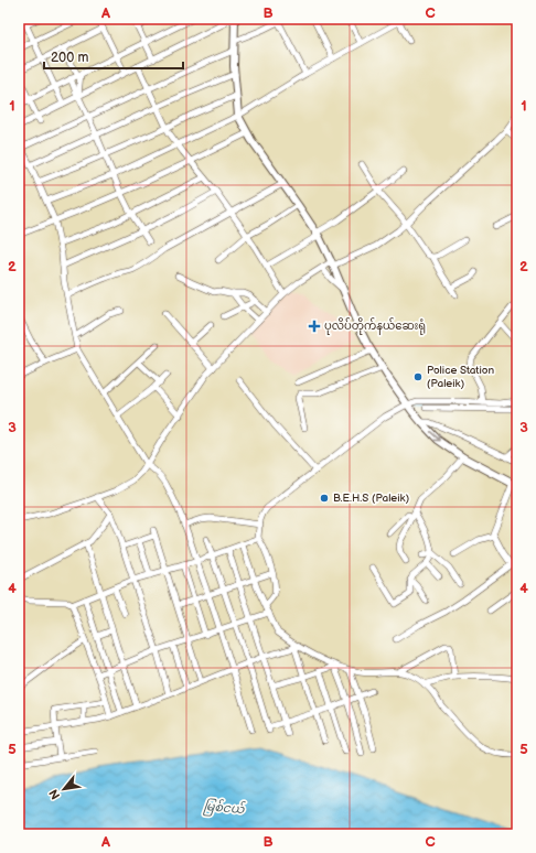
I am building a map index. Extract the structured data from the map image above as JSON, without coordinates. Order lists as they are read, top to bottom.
{
  "water": ["မြစ်ငယ်"],
  "places": {
    "health": ["ပုလိပ်တိုက်နယ်ဆေးရုံ"],
    "other": ["Police Station (Paleik)", "B.E.H.S (Paleik)"]
  },
  "scale_bar": "200 m",
  "north": "bottom left",
  "grid": {
    "columns": ["A", "B", "C"],
    "rows": [
      "1",
      "2",
      "3",
      "4",
      "5"
    ]
  }
}
